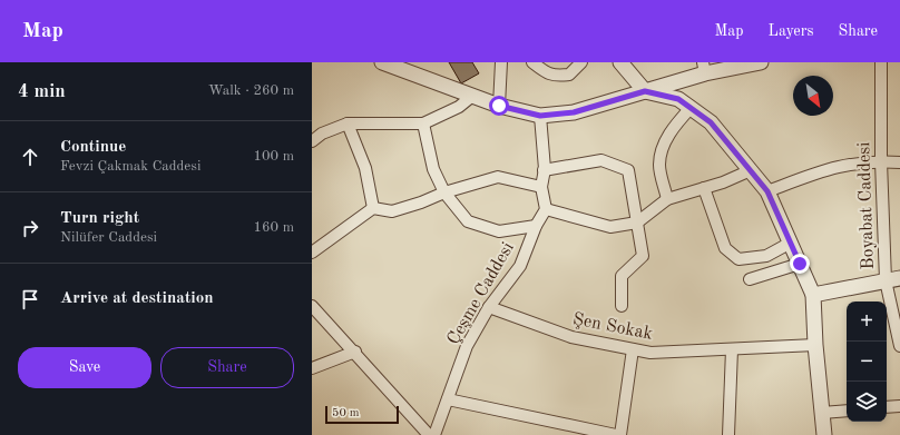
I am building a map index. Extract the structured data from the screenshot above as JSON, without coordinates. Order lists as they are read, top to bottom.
{
  "streets": {
    "street": ["Boyabat Caddesi", "Çeşme Caddesi", "Şen Sokak"]
  },
  "crossings": [
    ["Çeşme Caddesi", "Şen Sokak"]
  ],
  "scale_bar": "50 m",
  "north": "bottom right",
  "page": {
    "header": "Map",
    "nav": ["Map", "Layers", "Share"],
    "heading": ["4 min", "Walk · 260 m"],
    "list": [
      ["Continue", "Fevzi Çakmak Caddesi", "100 m"],
      ["Turn right", "Nilüfer Caddesi", "160 m"],
      "Arrive at destination"
    ],
    "map_buttons": ["+", "−"],
    "buttons": ["Save", "Share"],
    "scale": "50 m"
  }
}
